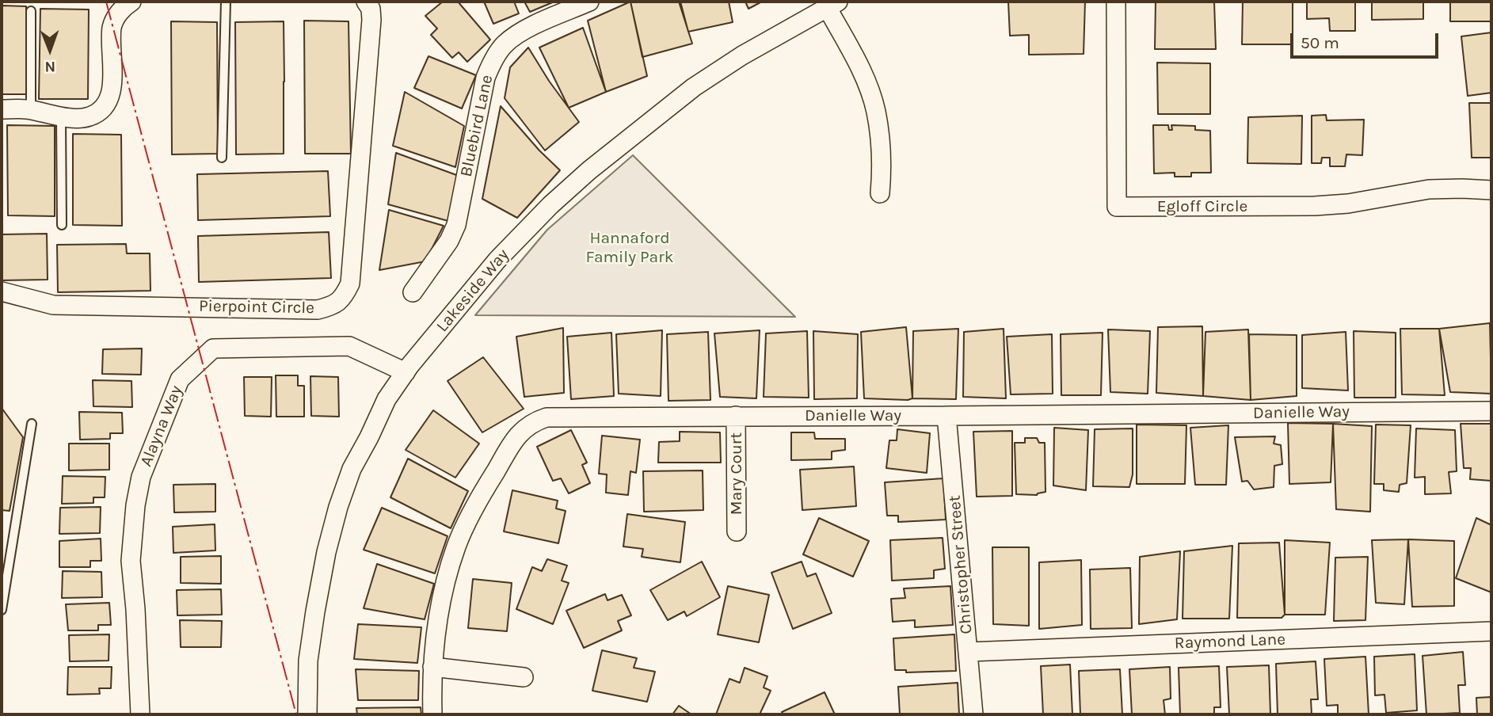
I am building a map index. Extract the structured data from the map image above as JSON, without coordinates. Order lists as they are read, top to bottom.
{
  "streets": {
    "street": [
      "Bluebird Lane",
      "Egloff Circle",
      "Lakeside Way",
      "Pierpoint Circle",
      "Danielle Way",
      "Alayna Way",
      "Mary Court",
      "Christopher Street",
      "Raymond Lane"
    ]
  },
  "crossings": [
    ["Lakeside Way", "Alayna Way"],
    ["Danielle Way", "Mary Court"],
    ["Danielle Way", "Christopher Street"],
    ["Christopher Street", "Raymond Lane"]
  ],
  "parks": ["Hannaford Family Park"],
  "scale_bar": "50 m",
  "north": "bottom"
}
